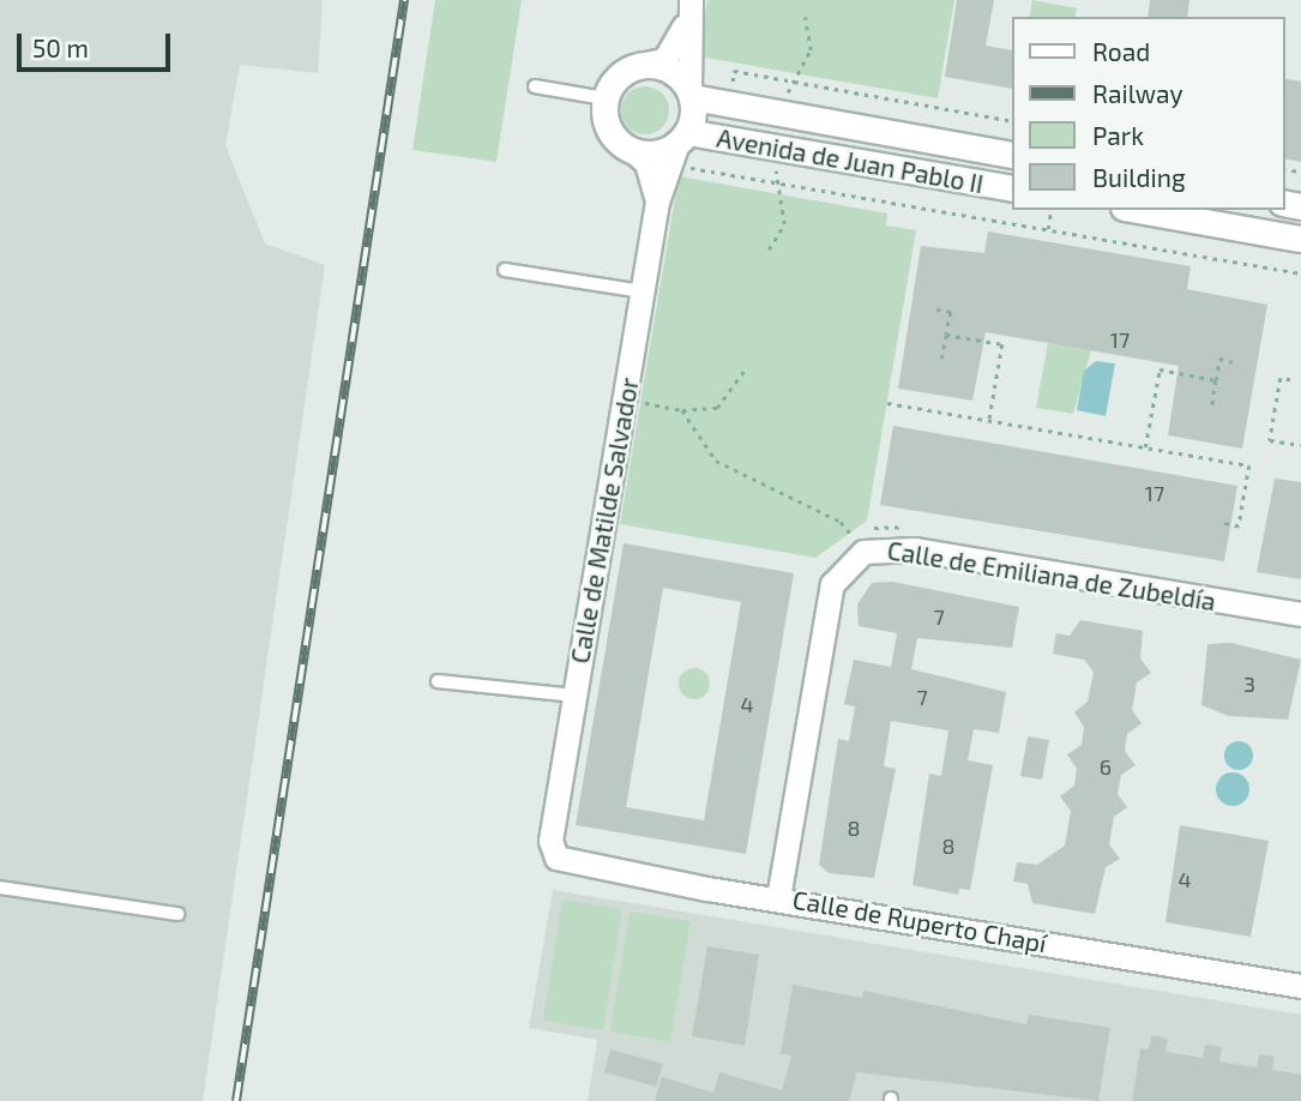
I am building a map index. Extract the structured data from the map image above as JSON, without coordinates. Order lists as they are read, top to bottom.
{
  "streets": {
    "street": [
      "Avenida de Juan Pablo II",
      "Calle de Matilde Salvador",
      "Calle de Emiliana de Zubeldía",
      "Calle de Ruperto Chapí"
    ]
  },
  "crossings": [
    ["Avenida de Juan Pablo II", "Calle de Matilde Salvador"],
    ["Calle de Matilde Salvador", "Calle de Ruperto Chapí"],
    ["Calle de Emiliana de Zubeldía", "Calle de Ruperto Chapí"]
  ],
  "house_numbers": [
    "17",
    "17",
    "7",
    "3",
    "7",
    "4",
    "6",
    "8",
    "8",
    "4"
  ],
  "legend": [
    "Road",
    "Railway",
    "Park",
    "Building"
  ],
  "scale_bar": "50 m"
}
